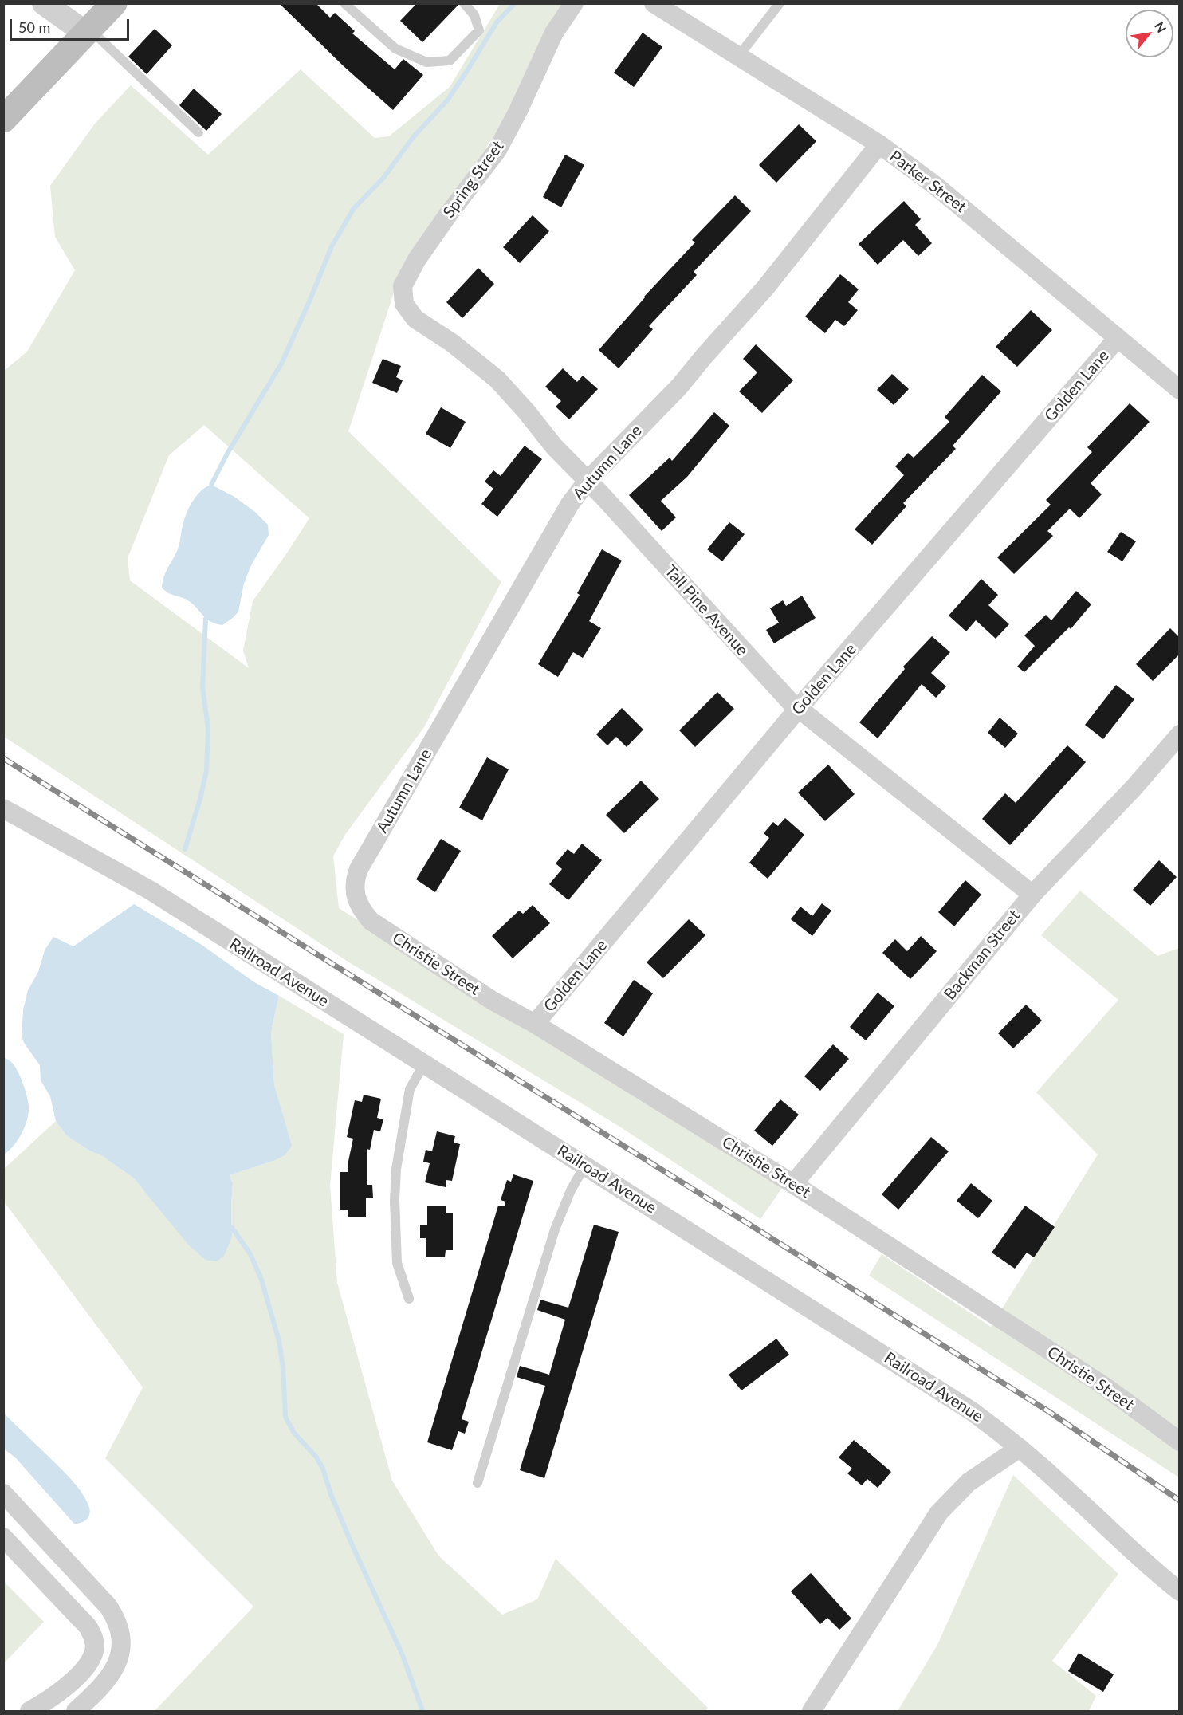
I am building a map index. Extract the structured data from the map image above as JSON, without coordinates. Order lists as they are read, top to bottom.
{
  "streets": {
    "street": [
      "Spring Street",
      "Parker Street",
      "Golden Lane",
      "Autumn Lane",
      "Tall Pine Avenue",
      "Backman Street",
      "Christie Street",
      "Railroad Avenue"
    ]
  },
  "crossings": [
    ["Spring Street", "Tall Pine Avenue"],
    ["Parker Street", "Golden Lane"],
    ["Parker Street", "Autumn Lane"],
    ["Golden Lane", "Tall Pine Avenue"],
    ["Golden Lane", "Christie Street"],
    ["Autumn Lane", "Tall Pine Avenue"],
    ["Autumn Lane", "Christie Street"],
    ["Tall Pine Avenue", "Backman Street"],
    ["Backman Street", "Christie Street"]
  ],
  "scale_bar": "50 m",
  "north": "top right"
}
